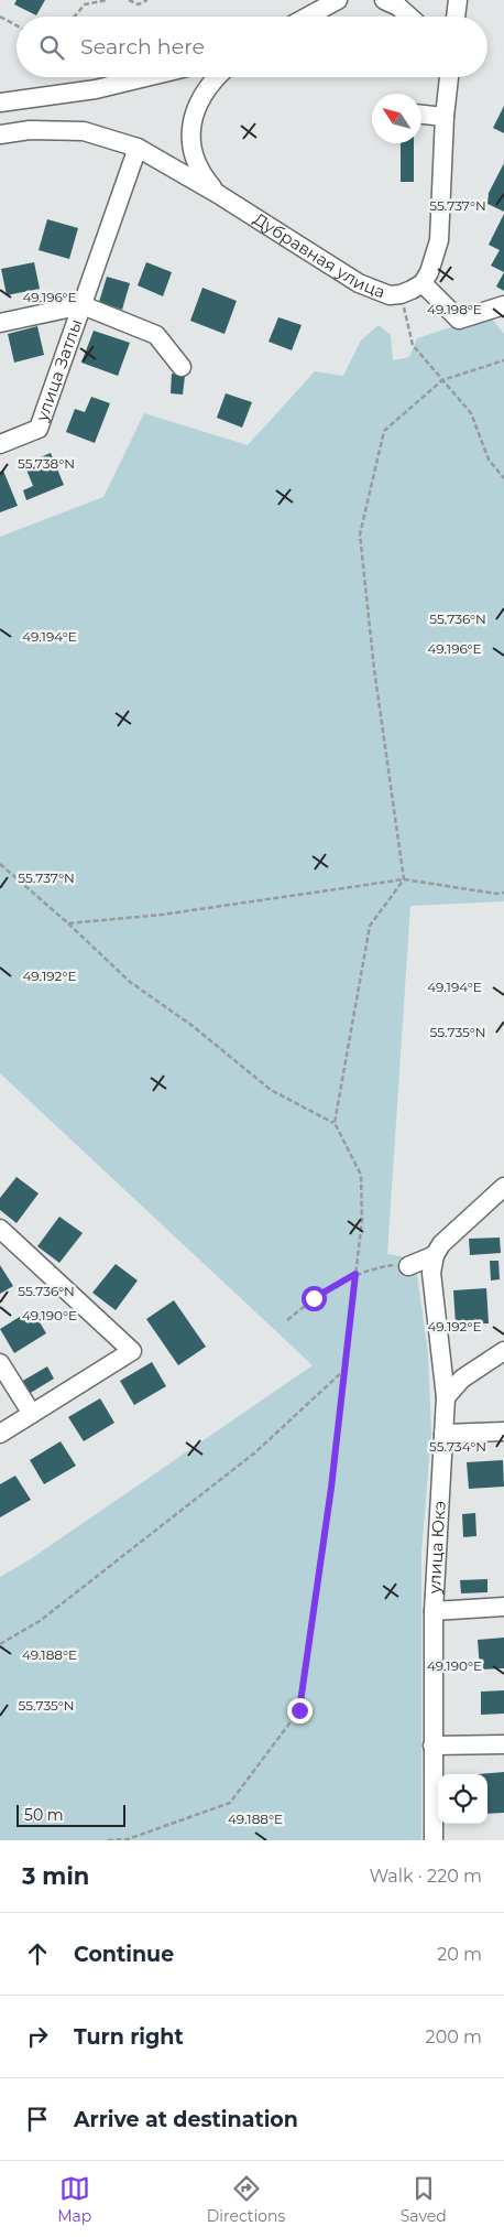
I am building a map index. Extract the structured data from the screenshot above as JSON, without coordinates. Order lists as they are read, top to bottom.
{
  "streets": {
    "street": ["Дубравная улица", "улица Затлы", "улица Юкэ"]
  },
  "crossings": [
    ["Дубравная улица", "улица Затлы"]
  ],
  "scale_bar": "50 m",
  "north": "top left",
  "page": {
    "search": "Search here",
    "scale": "50 m",
    "heading": ["3 min", "Walk · 220 m"],
    "list": [
      ["Continue", "20 m"],
      ["Turn right", "200 m"],
      "Arrive at destination"
    ],
    "nav": ["Map", "Directions", "Saved"]
  },
  "coordinates": [
    "55.737°N",
    "49.196°E",
    "49.198°E",
    "55.738°N",
    "55.736°N",
    "49.194°E",
    "49.192°E",
    "55.735°N",
    "49.190°E",
    "55.734°N",
    "49.188°E"
  ]
}
